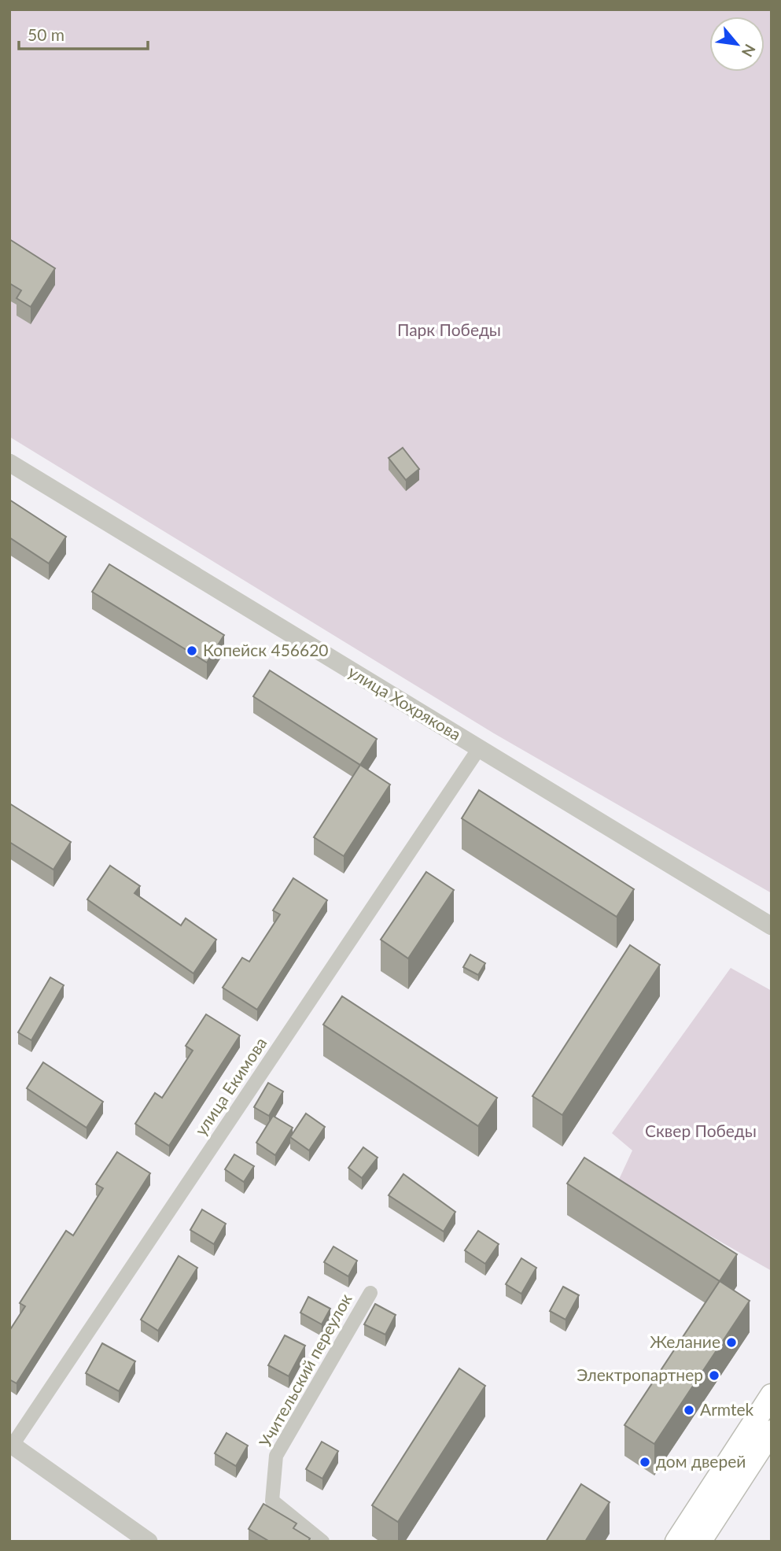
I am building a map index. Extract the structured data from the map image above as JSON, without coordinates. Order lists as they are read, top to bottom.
{
  "streets": {
    "street": ["улица Хохрякова", "улица Екимова", "Учительский переулок"]
  },
  "crossings": [
    ["улица Хохрякова", "улица Екимова"]
  ],
  "parks": ["Парк Победы", "Сквер Победы"],
  "places": [
    "Копейск 456620",
    "Желание",
    "Электропартнер",
    "Armtek",
    "дом дверей"
  ],
  "scale_bar": "50 m",
  "north": "bottom right"
}
